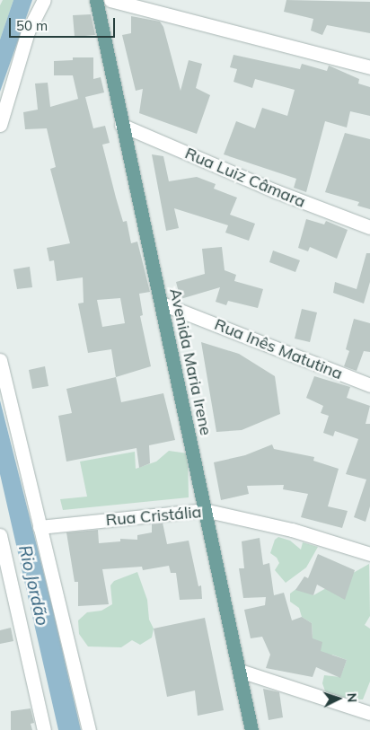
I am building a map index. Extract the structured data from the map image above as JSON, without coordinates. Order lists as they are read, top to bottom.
{
  "streets": {
    "main road": ["Avenida Maria Irene"],
    "street": ["Rua Luiz Câmara", "Rua Inês Matutina", "Rua Cristália"]
  },
  "crossings": [
    ["Rua Luiz Câmara", "Avenida Maria Irene"],
    ["Rua Inês Matutina", "Avenida Maria Irene"],
    ["Avenida Maria Irene", "Rua Cristália"]
  ],
  "water": ["Rio Jordão"],
  "scale_bar": "50 m",
  "north": "right"
}
